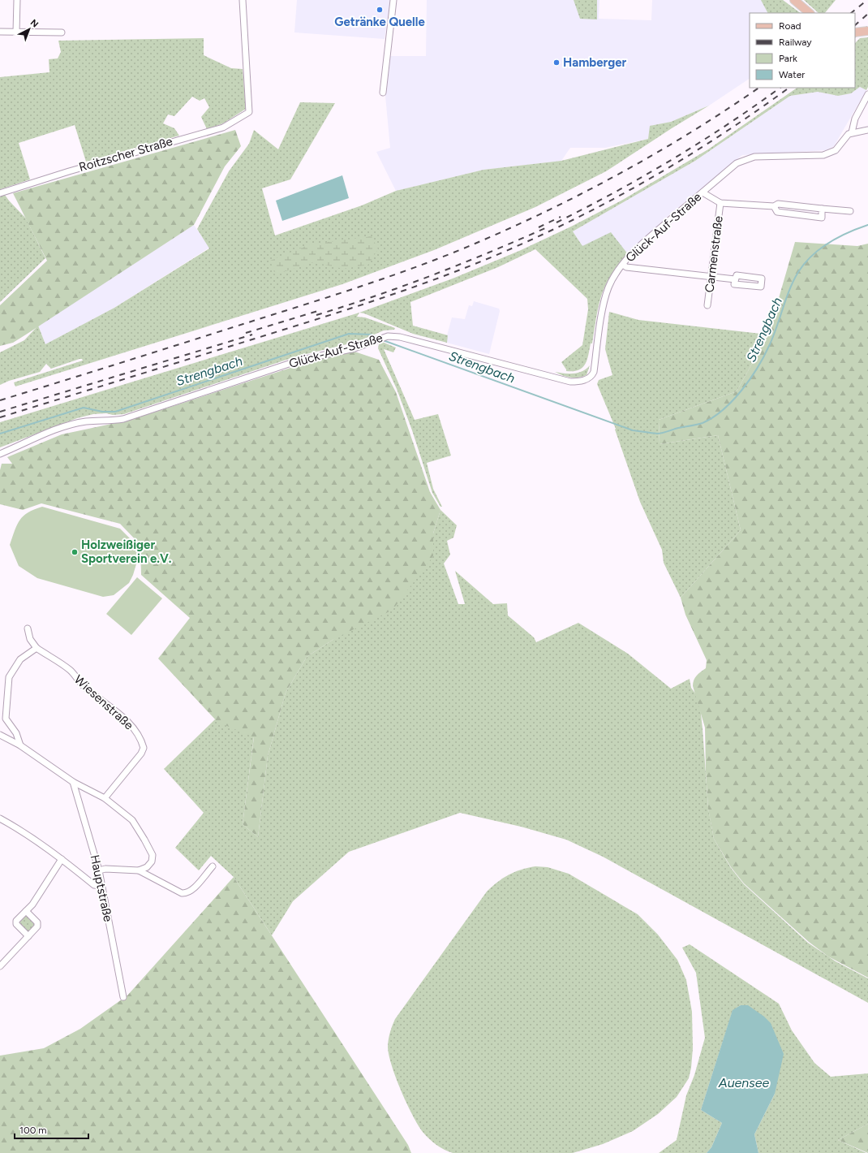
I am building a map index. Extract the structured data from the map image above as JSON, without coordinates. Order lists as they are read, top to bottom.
{
  "streets": {
    "street": [
      "Roitzscher Straße",
      "Glück-Auf-Straße",
      "Carmenstraße",
      "Wiesenstraße",
      "Hauptstraße"
    ]
  },
  "water": ["Strengbach", "Auensee"],
  "places": ["Getränke Quelle", "Hamberger", "Holzweißiger Sportverein e.V."],
  "legend": [
    "Road",
    "Railway",
    "Park",
    "Water"
  ],
  "scale_bar": "100 m",
  "north": "top right"
}
